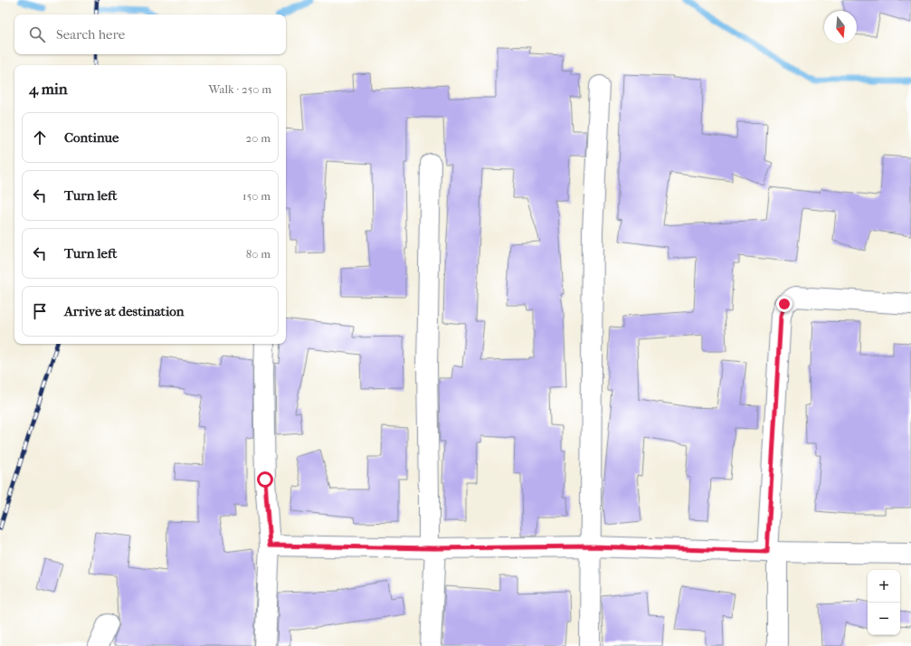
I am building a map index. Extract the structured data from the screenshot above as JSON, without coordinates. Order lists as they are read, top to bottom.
{
  "north": "bottom",
  "page": {
    "search": "Search here",
    "heading": ["4 min", "Walk · 250 m"],
    "list": [
      ["Continue", "20 m"],
      ["Turn left", "150 m"],
      ["Turn left", "80 m"],
      "Arrive at destination"
    ],
    "map_buttons": ["+", "−"]
  }
}
